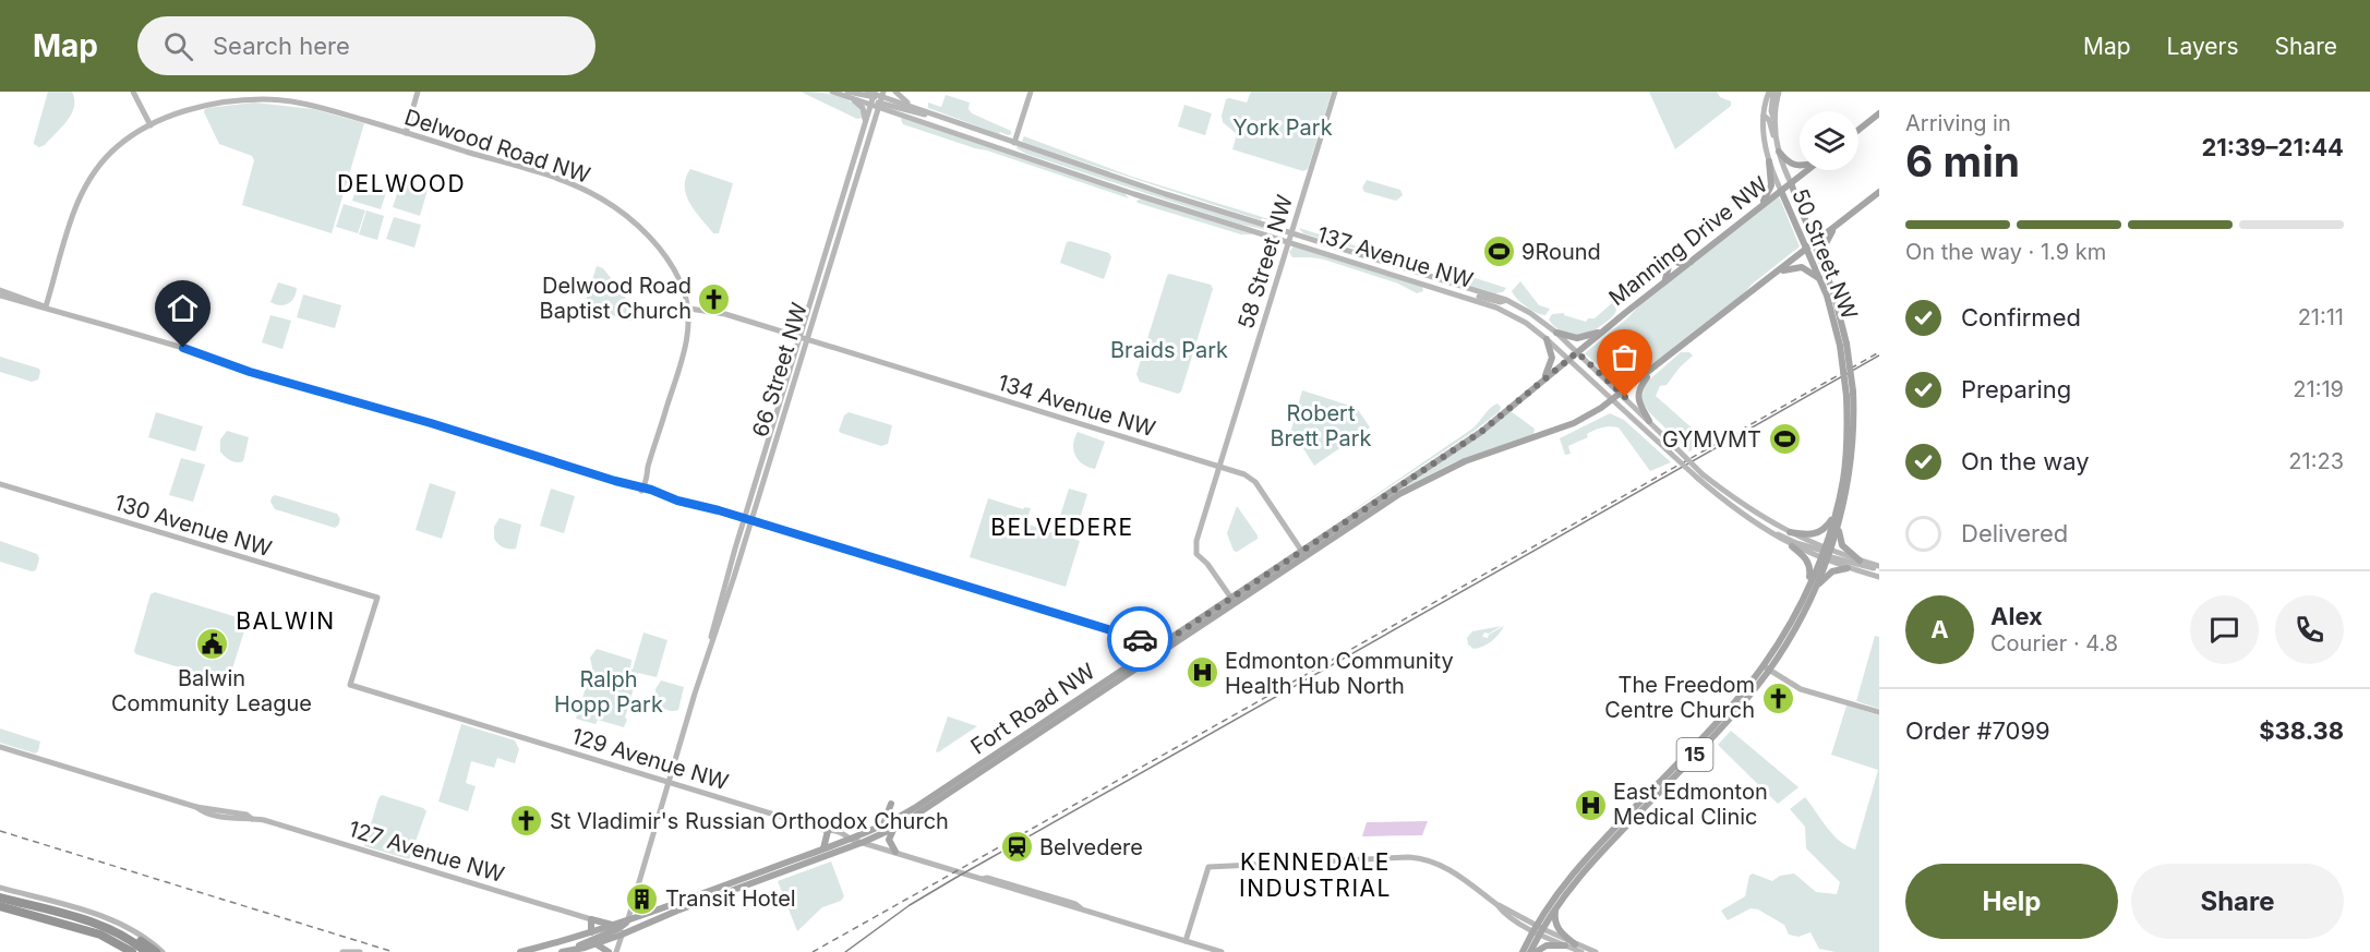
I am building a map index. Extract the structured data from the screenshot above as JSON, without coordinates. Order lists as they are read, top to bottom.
{
  "streets": {
    "main road": [
      "Manning Drive NW",
      "50 Street NW",
      "Fort Road NW",
      "15"
    ],
    "street": [
      "Delwood Road NW",
      "137 Avenue NW",
      "58 Street NW",
      "66 Street NW",
      "134 Avenue NW",
      "130 Avenue NW",
      "129 Avenue NW",
      "127 Avenue NW"
    ]
  },
  "crossings": [
    ["Manning Drive NW", "50 Street NW"],
    ["Manning Drive NW", "137 Avenue NW"],
    ["Manning Drive NW", "Fort Road NW"],
    ["50 Street NW", "137 Avenue NW"],
    ["137 Avenue NW", "58 Street NW"],
    ["137 Avenue NW", "66 Street NW"],
    ["137 Avenue NW", "Fort Road NW"],
    ["58 Street NW", "134 Avenue NW"],
    ["58 Street NW", "Fort Road NW"],
    ["66 Street NW", "134 Avenue NW"],
    ["66 Street NW", "Fort Road NW"],
    ["66 Street NW", "129 Avenue NW"],
    ["134 Avenue NW", "Fort Road NW"],
    ["130 Avenue NW", "129 Avenue NW"],
    ["Fort Road NW", "129 Avenue NW"]
  ],
  "districts": [
    "DELWOOD",
    "BELVEDERE",
    "BALWIN",
    "KENNEDALE INDUSTRIAL"
  ],
  "parks": [
    "York Park",
    "Braids Park",
    "Robert Brett Park",
    "Ralph Hopp Park"
  ],
  "places": {
    "sports": ["9Round", "GYMVMT"],
    "church": ["Delwood Road Baptist Church", "The Freedom Centre Church", "St Vladimir's Russian Orthodox Church"],
    "public building": ["Balwin Community League"],
    "hospital": ["Edmonton Community Health Hub North", "East Edmonton Medical Clinic"],
    "station": ["Belvedere"],
    "building": ["Transit Hotel"]
  },
  "page": {
    "header": "Map",
    "search": "Search here",
    "nav": ["Map", "Layers", "Share"],
    "heading": ["6 min", "Arriving in", "21:39–21:44"],
    "panel": [
      "Alex",
      "Courier · 4.8",
      "Order #7099",
      "$38.38"
    ],
    "bar": "On the way · 1.9 km",
    "list": [
      ["Confirmed", "21:11"],
      ["Preparing", "21:19"],
      ["On the way", "21:23"],
      "Delivered"
    ],
    "round": "A",
    "buttons": ["Help", "Share"]
  }
}
